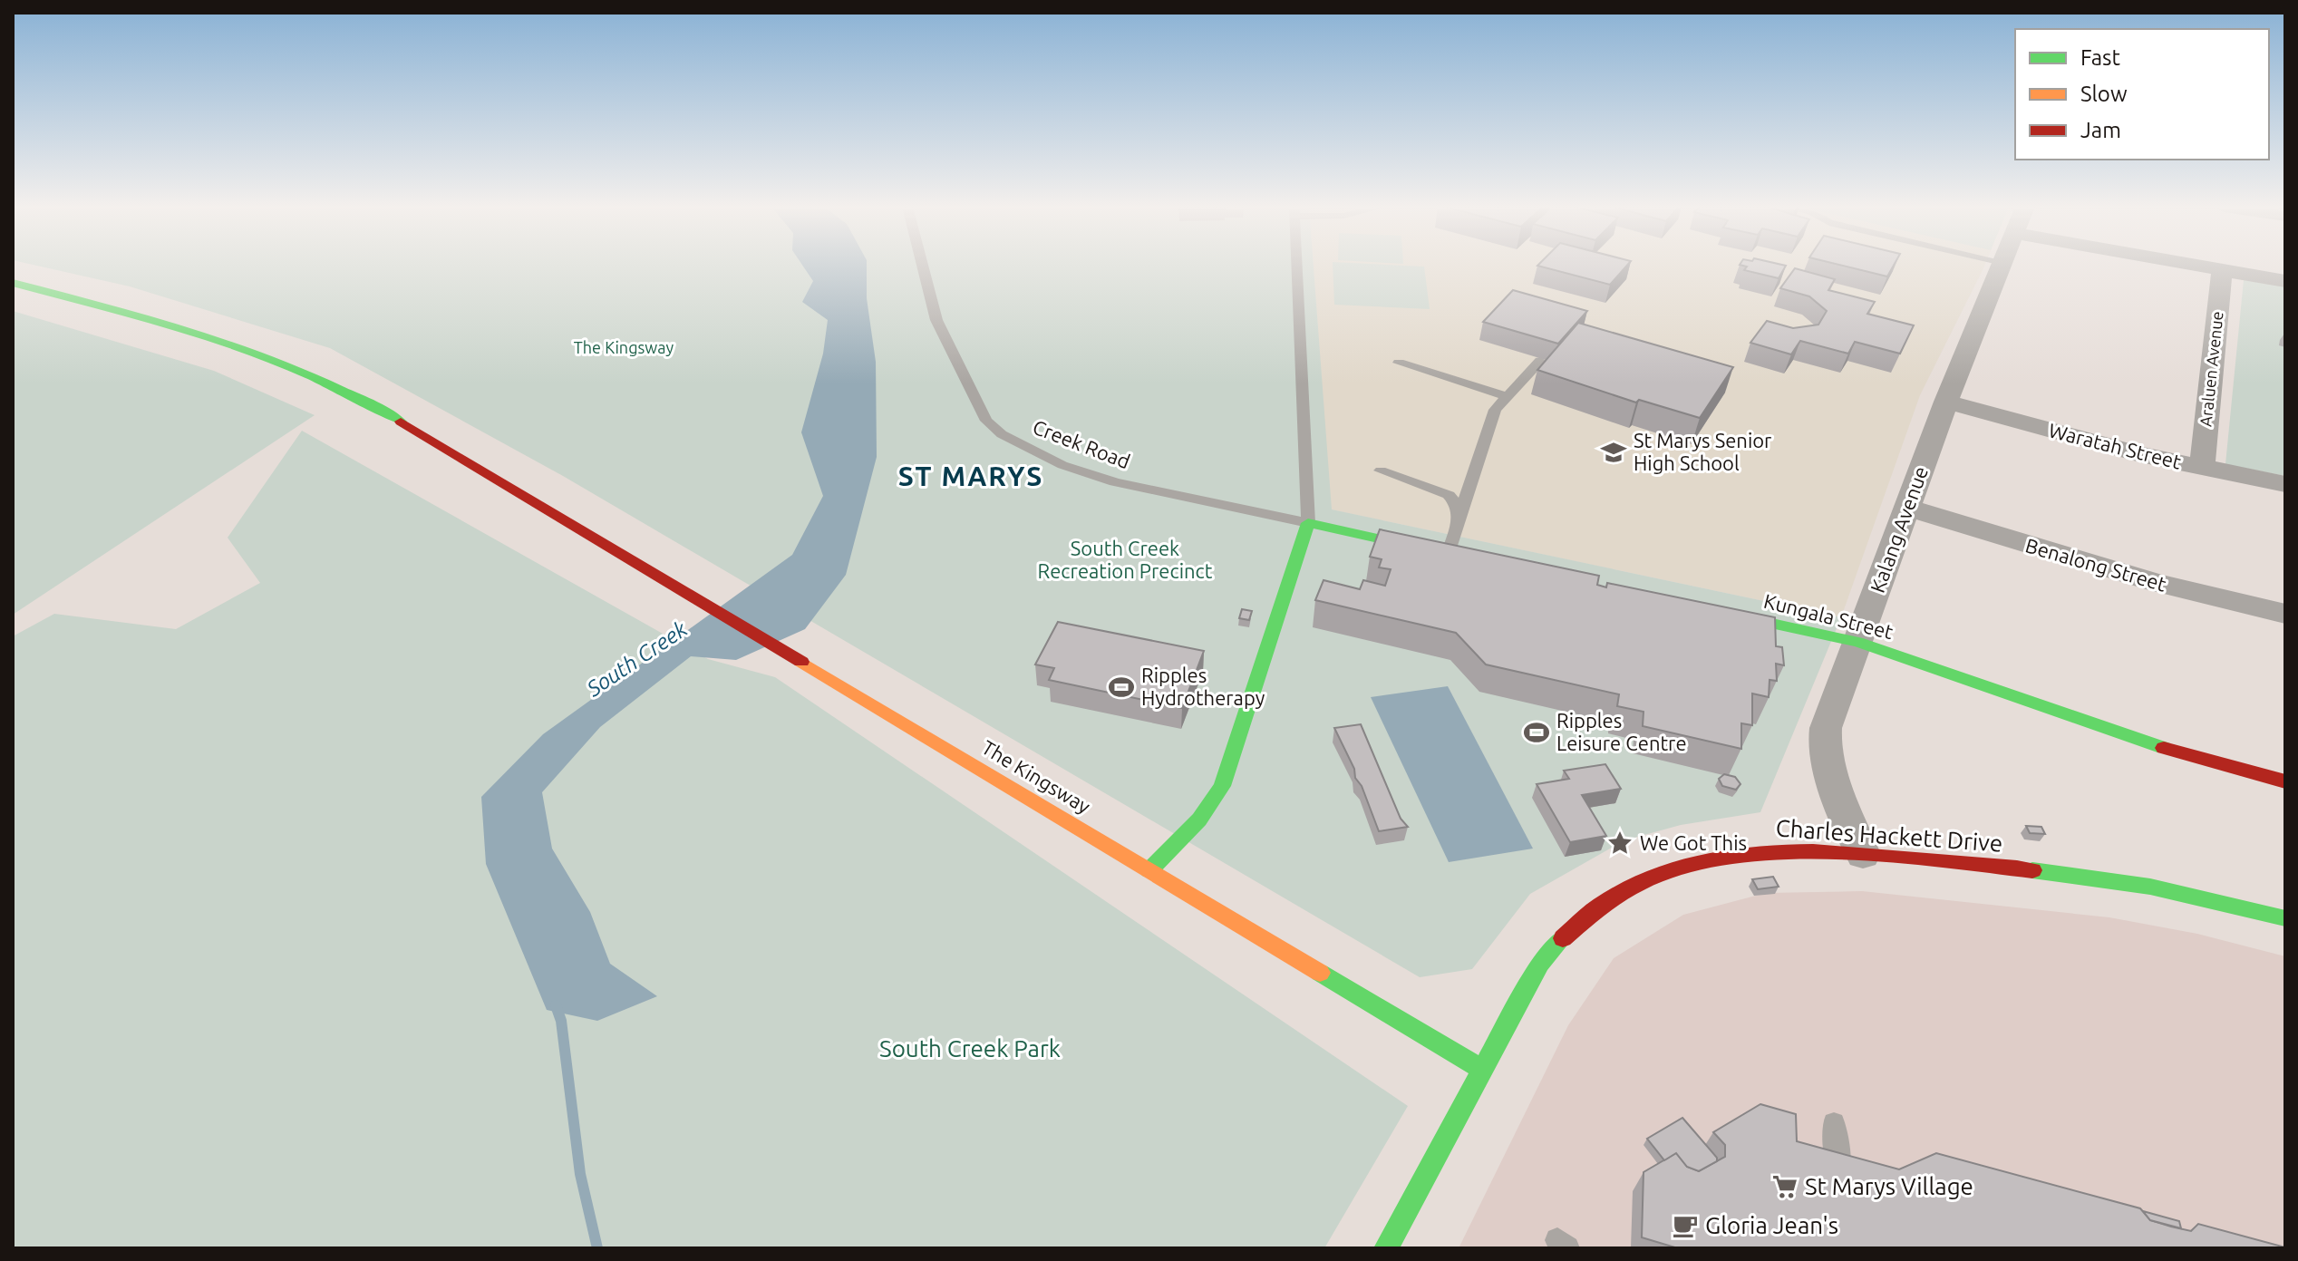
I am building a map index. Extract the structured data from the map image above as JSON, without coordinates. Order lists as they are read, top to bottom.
{
  "streets": {
    "street": [
      "Araluen Avenue",
      "Waratah Street",
      "Kalang Avenue",
      "Benalong Street",
      "Kungala Street",
      "The Kingsway",
      "Charles Hackett Drive"
    ],
    "lane": ["Creek Road"]
  },
  "crossings": [
    ["Araluen Avenue", "Waratah Street"],
    ["Waratah Street", "Kalang Avenue"],
    ["Kalang Avenue", "Benalong Street"],
    ["Kalang Avenue", "Kungala Street"],
    ["Kalang Avenue", "Charles Hackett Drive"],
    ["The Kingsway", "Charles Hackett Drive"]
  ],
  "districts": ["ST MARYS"],
  "water": ["South Creek"],
  "parks": ["The Kingsway", "South Creek Recreation Precinct", "South Creek Park"],
  "places": {
    "school or university": ["St Marys Senior High School"],
    "sports": ["Ripples Hydrotherapy", "Ripples Leisure Centre"],
    "place": ["We Got This"],
    "supermarket": ["St Marys Village"],
    "cafe": ["Gloria Jean's"]
  },
  "legend": ["Fast", "Slow", "Jam"]
}
